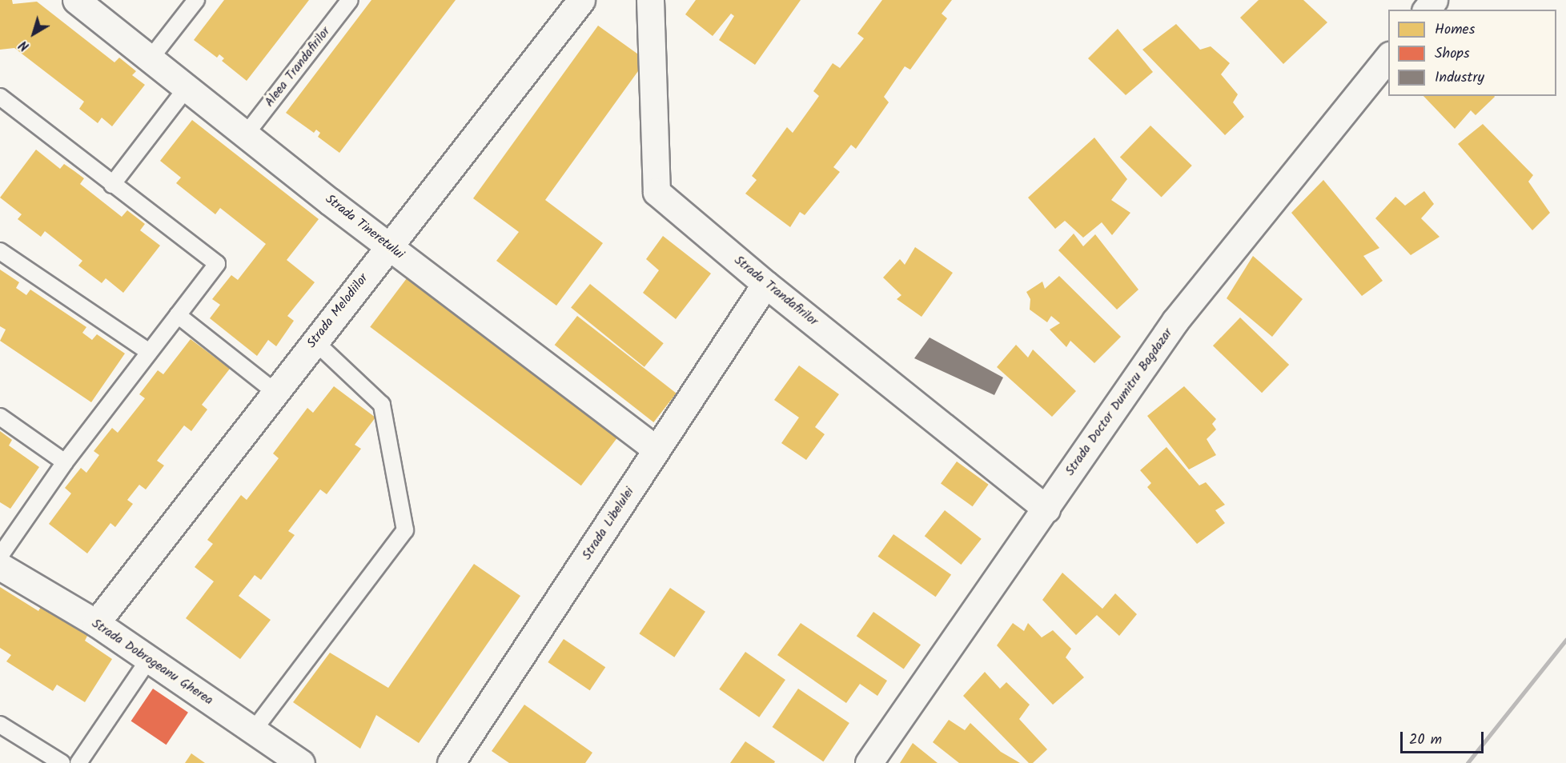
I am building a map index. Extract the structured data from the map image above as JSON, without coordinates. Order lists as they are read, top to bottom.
{
  "streets": {
    "street": [
      "Strada Tineretului",
      "Strada Trandafirilor",
      "Strada Melodiilor",
      "Strada Doctor Dumitru Bagdazar",
      "Strada Libelulei",
      "Strada Dobrogeanu Gherea"
    ],
    "lane": ["Aleea Trandafirilor"]
  },
  "crossings": [
    ["Aleea Trandafirilor", "Strada Tineretului"],
    ["Strada Tineretului", "Strada Melodiilor"],
    ["Strada Tineretului", "Strada Libelulei"],
    ["Strada Trandafirilor", "Strada Doctor Dumitru Bagdazar"],
    ["Strada Trandafirilor", "Strada Libelulei"],
    ["Strada Melodiilor", "Strada Dobrogeanu Gherea"]
  ],
  "legend": ["Homes", "Shops", "Industry"],
  "scale_bar": "20 m",
  "north": "bottom left"
}
